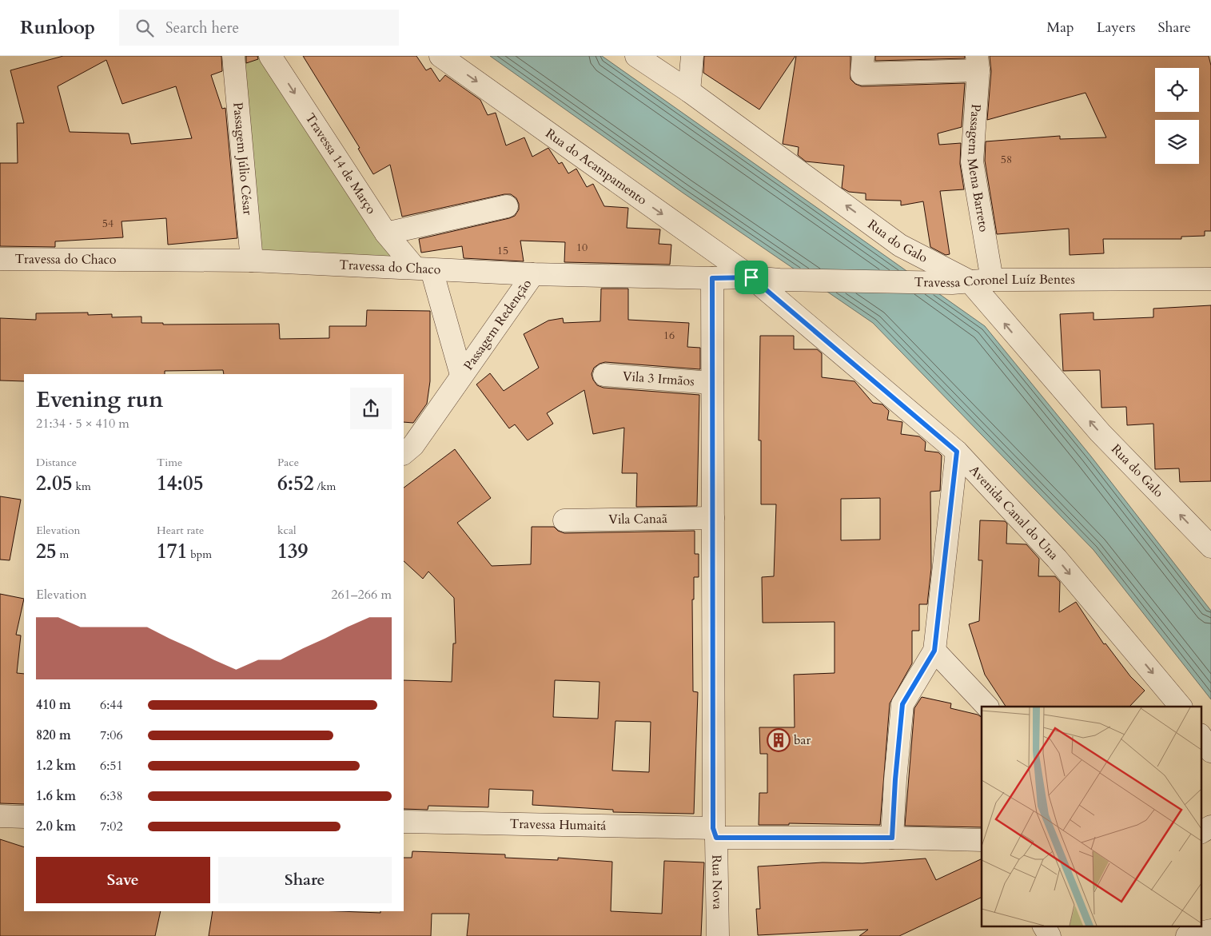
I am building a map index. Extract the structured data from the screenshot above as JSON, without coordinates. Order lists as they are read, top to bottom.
{
  "streets": {
    "street": [
      "Passagem Júlio César",
      "Travessa 14 de Março",
      "Rua do Acampamento",
      "Passagem Mena Barreto",
      "Rua do Galo",
      "Travessa do Chaco",
      "Travessa Coronel Luíz Bentes",
      "Passagem Redenção",
      "Vila 3 Irmãos",
      "Avenida Canal do Una",
      "Vila Canaã",
      "Travessa Humaitá",
      "Rua Nova"
    ]
  },
  "crossings": [
    ["Passagem Júlio César", "Travessa do Chaco"],
    ["Travessa 14 de Março", "Travessa do Chaco"],
    ["Travessa 14 de Março", "Passagem Redenção"],
    ["Rua do Acampamento", "Travessa do Chaco"],
    ["Rua do Acampamento", "Avenida Canal do Una"],
    ["Passagem Mena Barreto", "Travessa Coronel Luíz Bentes"],
    ["Rua do Galo", "Travessa Coronel Luíz Bentes"],
    ["Travessa do Chaco", "Travessa Coronel Luíz Bentes"],
    ["Travessa do Chaco", "Passagem Redenção"],
    ["Travessa do Chaco", "Avenida Canal do Una"],
    ["Travessa do Chaco", "Rua Nova"],
    ["Vila 3 Irmãos", "Rua Nova"],
    ["Vila Canaã", "Rua Nova"],
    ["Travessa Humaitá", "Rua Nova"]
  ],
  "one_way": [
    "Travessa 14 de Março",
    "Rua do Acampamento",
    "Rua do Galo",
    "Avenida Canal do Una"
  ],
  "places": {
    "building": ["bar"]
  },
  "house_numbers": [
    "58",
    "54",
    "10",
    "15",
    "16"
  ],
  "page": {
    "header": "Runloop",
    "search": "Search here",
    "nav": ["Map", "Layers", "Share"],
    "heading": ["Evening run", "21:34 · 5 × 410 m"],
    "stats": [
      ["Distance", "2.05 km"],
      ["Time", "14:05"],
      ["Pace", "6:52 /km"],
      ["Elevation", "25 m"],
      ["Heart rate", "171 bpm"],
      ["kcal", "139"]
    ],
    "chart": ["Elevation", "261–266 m"],
    "list": [
      {
        "name": "410 m",
        "note": "6:44"
      },
      {
        "name": "820 m",
        "note": "7:06"
      },
      {
        "name": "1.2 km",
        "note": "6:51"
      },
      {
        "name": "1.6 km",
        "note": "6:38"
      },
      {
        "name": "2.0 km",
        "note": "7:02"
      }
    ],
    "buttons": ["Save", "Share"]
  }
}
